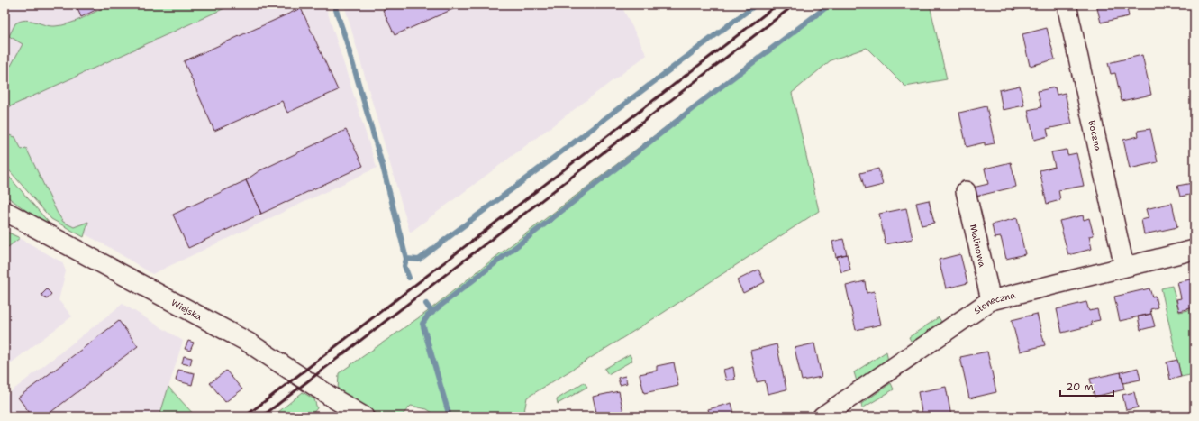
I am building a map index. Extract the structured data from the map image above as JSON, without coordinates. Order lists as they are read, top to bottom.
{
  "streets": {
    "street": [
      "Boczna",
      "Malinowa",
      "Słoneczna",
      "Wiejska"
    ]
  },
  "crossings": [
    ["Boczna", "Słoneczna"],
    ["Malinowa", "Słoneczna"]
  ],
  "scale_bar": "20 m"
}
